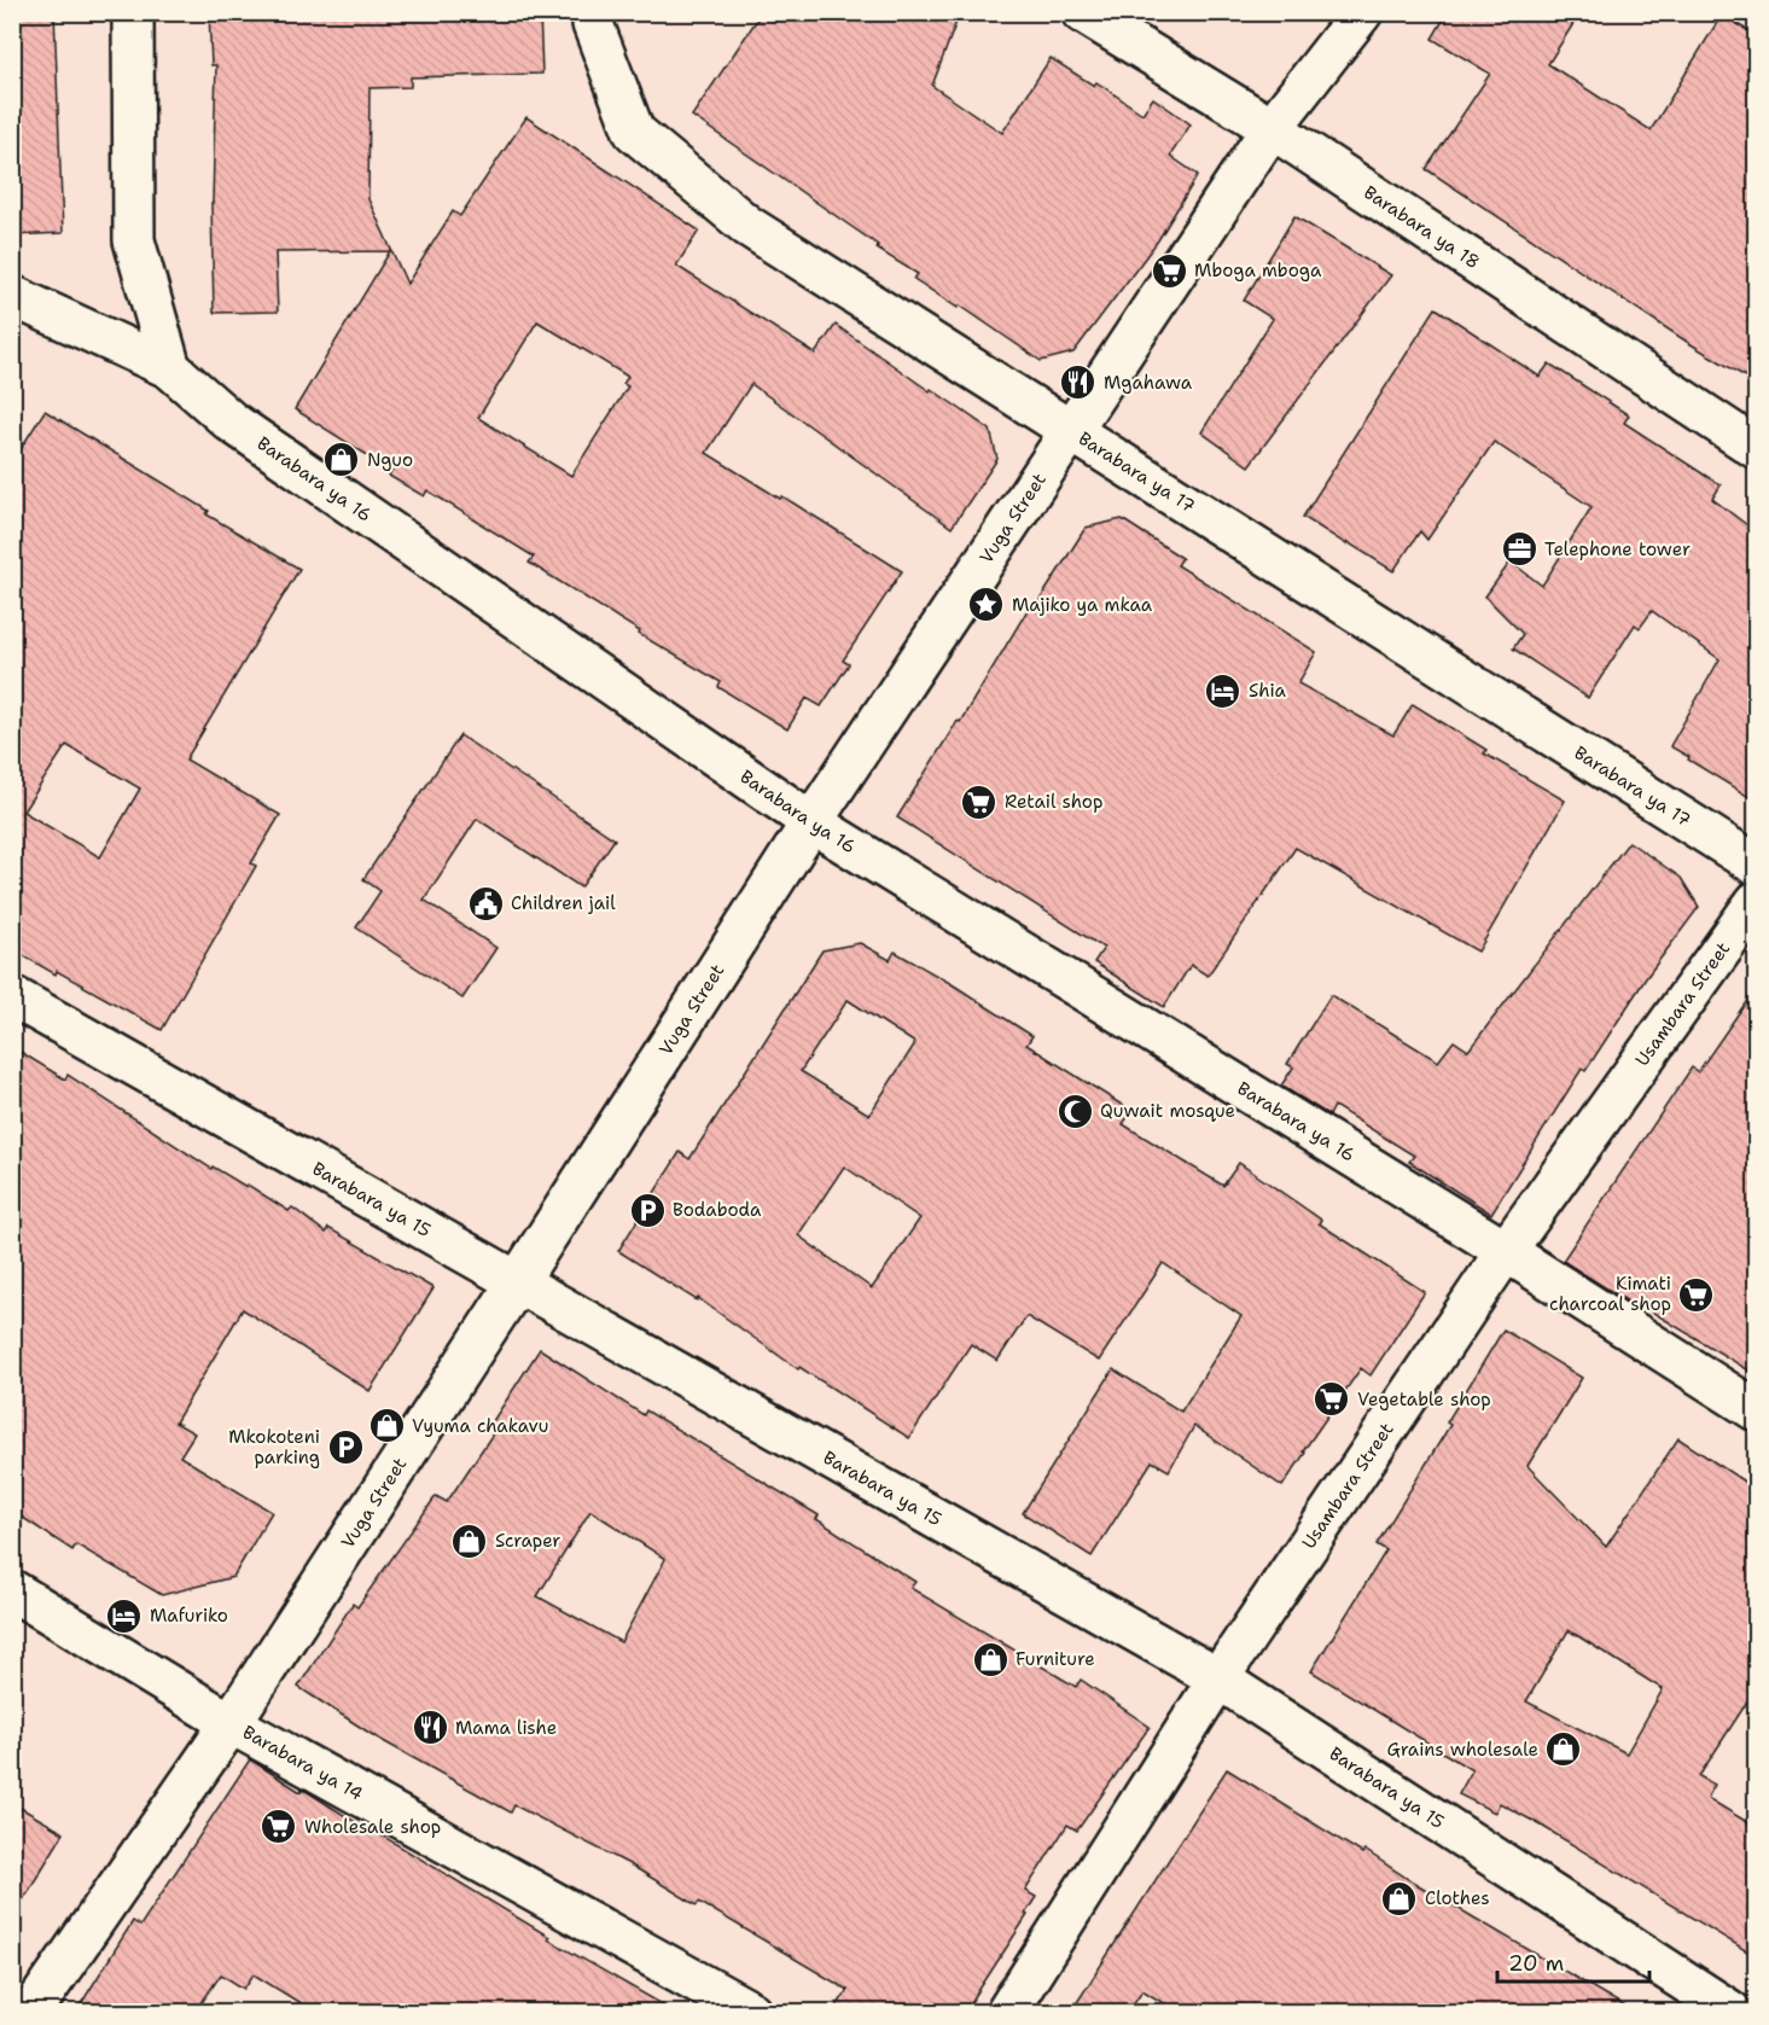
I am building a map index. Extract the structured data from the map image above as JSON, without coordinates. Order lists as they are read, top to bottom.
{
  "streets": {
    "street": [
      "Barabara ya 18",
      "Barabara ya 17",
      "Barabara ya 16",
      "Vuga Street",
      "Usambara Street",
      "Barabara ya 15",
      "Barabara ya 14"
    ]
  },
  "crossings": [
    ["Barabara ya 18", "Vuga Street"],
    ["Barabara ya 17", "Vuga Street"],
    ["Barabara ya 16", "Vuga Street"],
    ["Barabara ya 16", "Usambara Street"],
    ["Vuga Street", "Barabara ya 15"],
    ["Vuga Street", "Barabara ya 14"],
    ["Usambara Street", "Barabara ya 15"]
  ],
  "places": {
    "supermarket": [
      "Mboga mboga",
      "Retail shop",
      "Kimati charcoal shop",
      "Vegetable shop",
      "Wholesale shop"
    ],
    "restaurant": ["Mgahawa", "Mama lishe"],
    "shop": [
      "Nguo",
      "Vyuma chakavu",
      "Scraper",
      "Furniture",
      "Grains wholesale",
      "Clothes"
    ],
    "office": ["Telephone tower"],
    "place": ["Majiko ya mkaa"],
    "hotel": ["Shia", "Mafuriko"],
    "public building": ["Children jail"],
    "mosque": ["Quwait mosque"],
    "parking": ["Bodaboda", "Mkokoteni parking"]
  },
  "scale_bar": "20 m"
}
